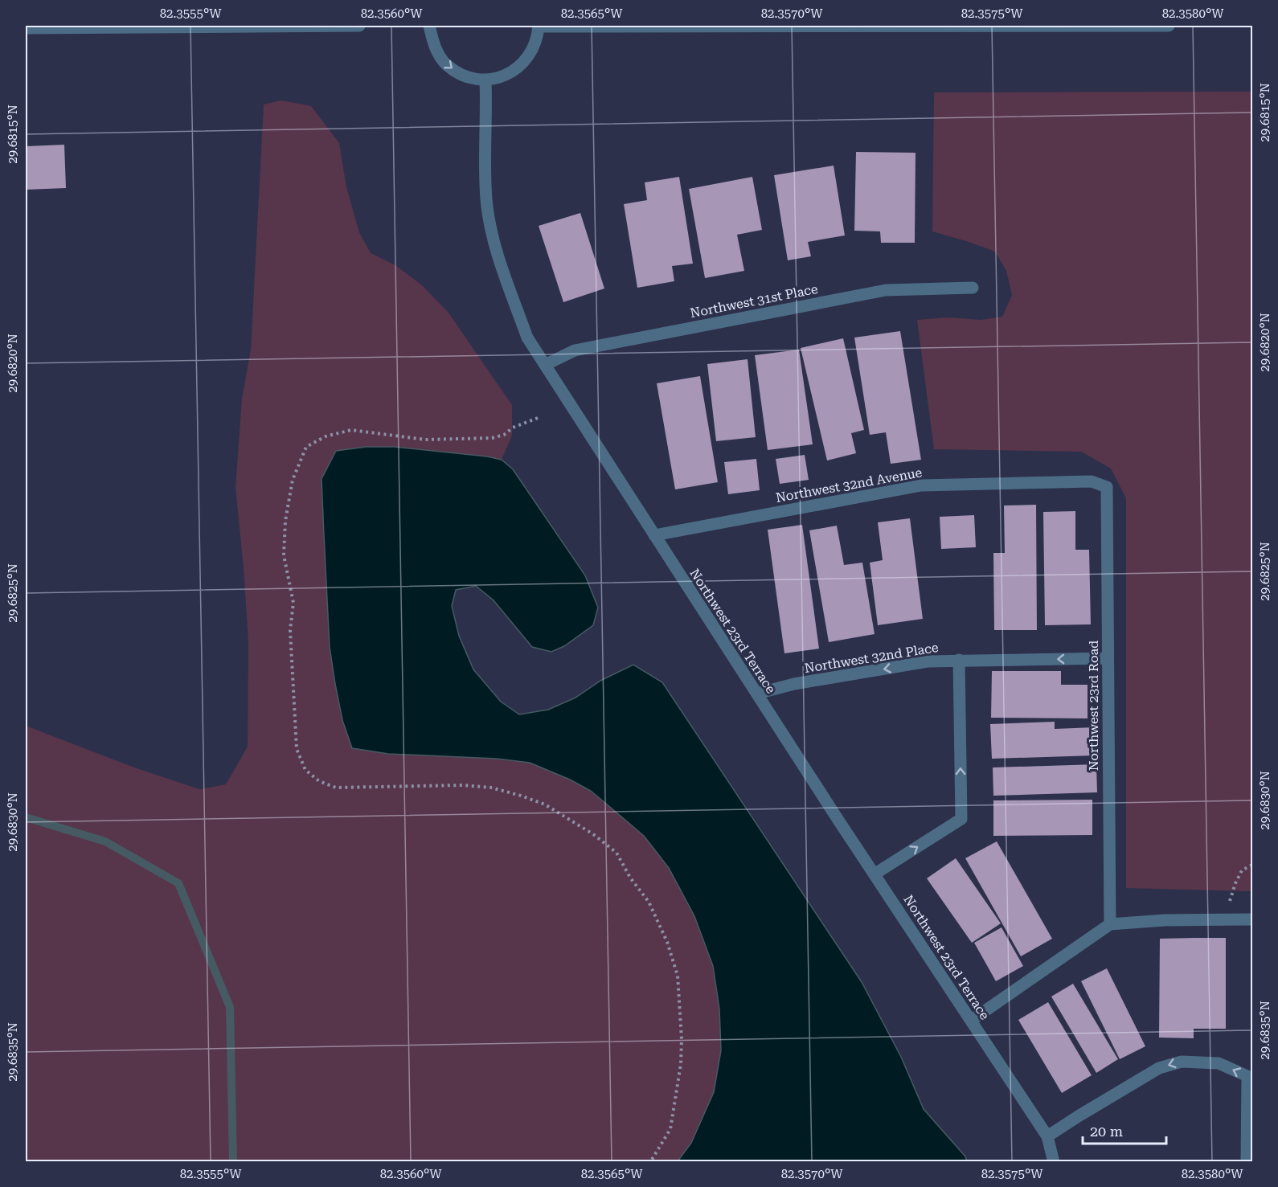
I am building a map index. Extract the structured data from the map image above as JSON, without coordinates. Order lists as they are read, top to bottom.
{
  "streets": {
    "street": [
      "Northwest 31st Place",
      "Northwest 32nd Avenue",
      "Northwest 23rd Terrace",
      "Northwest 32nd Place",
      "Northwest 23rd Road"
    ]
  },
  "crossings": [
    ["Northwest 31st Place", "Northwest 23rd Terrace"],
    ["Northwest 32nd Avenue", "Northwest 23rd Terrace"],
    ["Northwest 32nd Avenue", "Northwest 23rd Road"],
    ["Northwest 23rd Terrace", "Northwest 32nd Place"],
    ["Northwest 32nd Place", "Northwest 23rd Road"]
  ],
  "one_way": ["Northwest 32nd Place"],
  "scale_bar": "20 m",
  "coordinates": [
    "82.3555°W",
    "82.3560°W",
    "82.3565°W",
    "82.3570°W",
    "82.3575°W",
    "82.3580°W",
    "29.6815°N",
    "29.6820°N",
    "29.6825°N",
    "29.6830°N",
    "29.6835°N"
  ]
}
